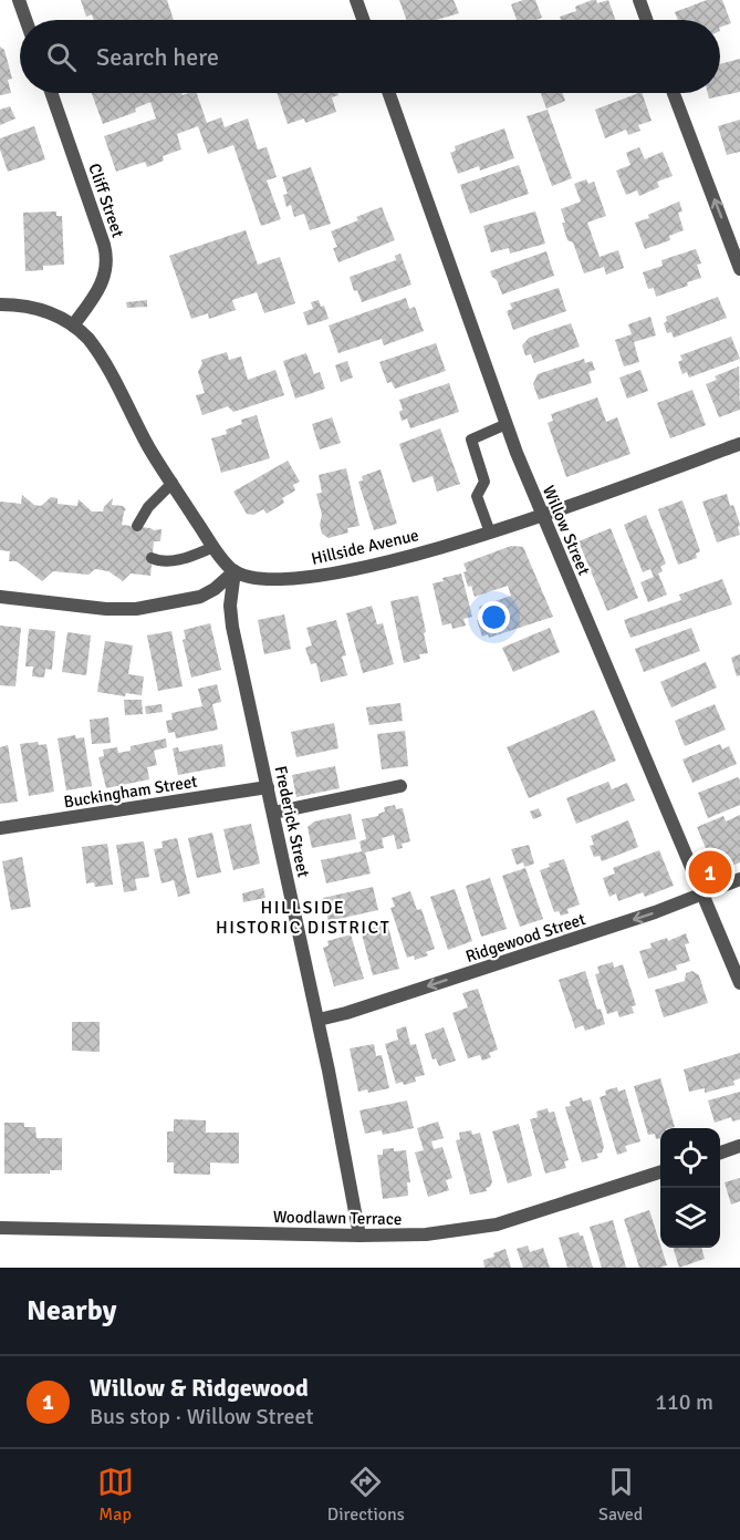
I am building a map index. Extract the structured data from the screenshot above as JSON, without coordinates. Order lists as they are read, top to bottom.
{
  "streets": {
    "street": [
      "Cliff Street",
      "Willow Street",
      "Hillside Avenue",
      "Buckingham Street",
      "Frederick Street",
      "Ridgewood Street",
      "Woodlawn Terrace"
    ]
  },
  "crossings": [
    ["Willow Street", "Hillside Avenue"],
    ["Willow Street", "Ridgewood Street"],
    ["Hillside Avenue", "Frederick Street"],
    ["Buckingham Street", "Frederick Street"],
    ["Frederick Street", "Ridgewood Street"],
    ["Frederick Street", "Woodlawn Terrace"]
  ],
  "one_way": ["Ridgewood Street"],
  "districts": ["HILLSIDE HISTORIC DISTRICT"],
  "page": {
    "search": "Search here",
    "pins": "1",
    "heading": "Nearby",
    "list": [
      {
        "mark": "1",
        "name": "Willow & Ridgewood",
        "note": "Bus stop · Willow Street",
        "value": "110 m"
      }
    ],
    "nav": ["Map", "Directions", "Saved"]
  }
}
